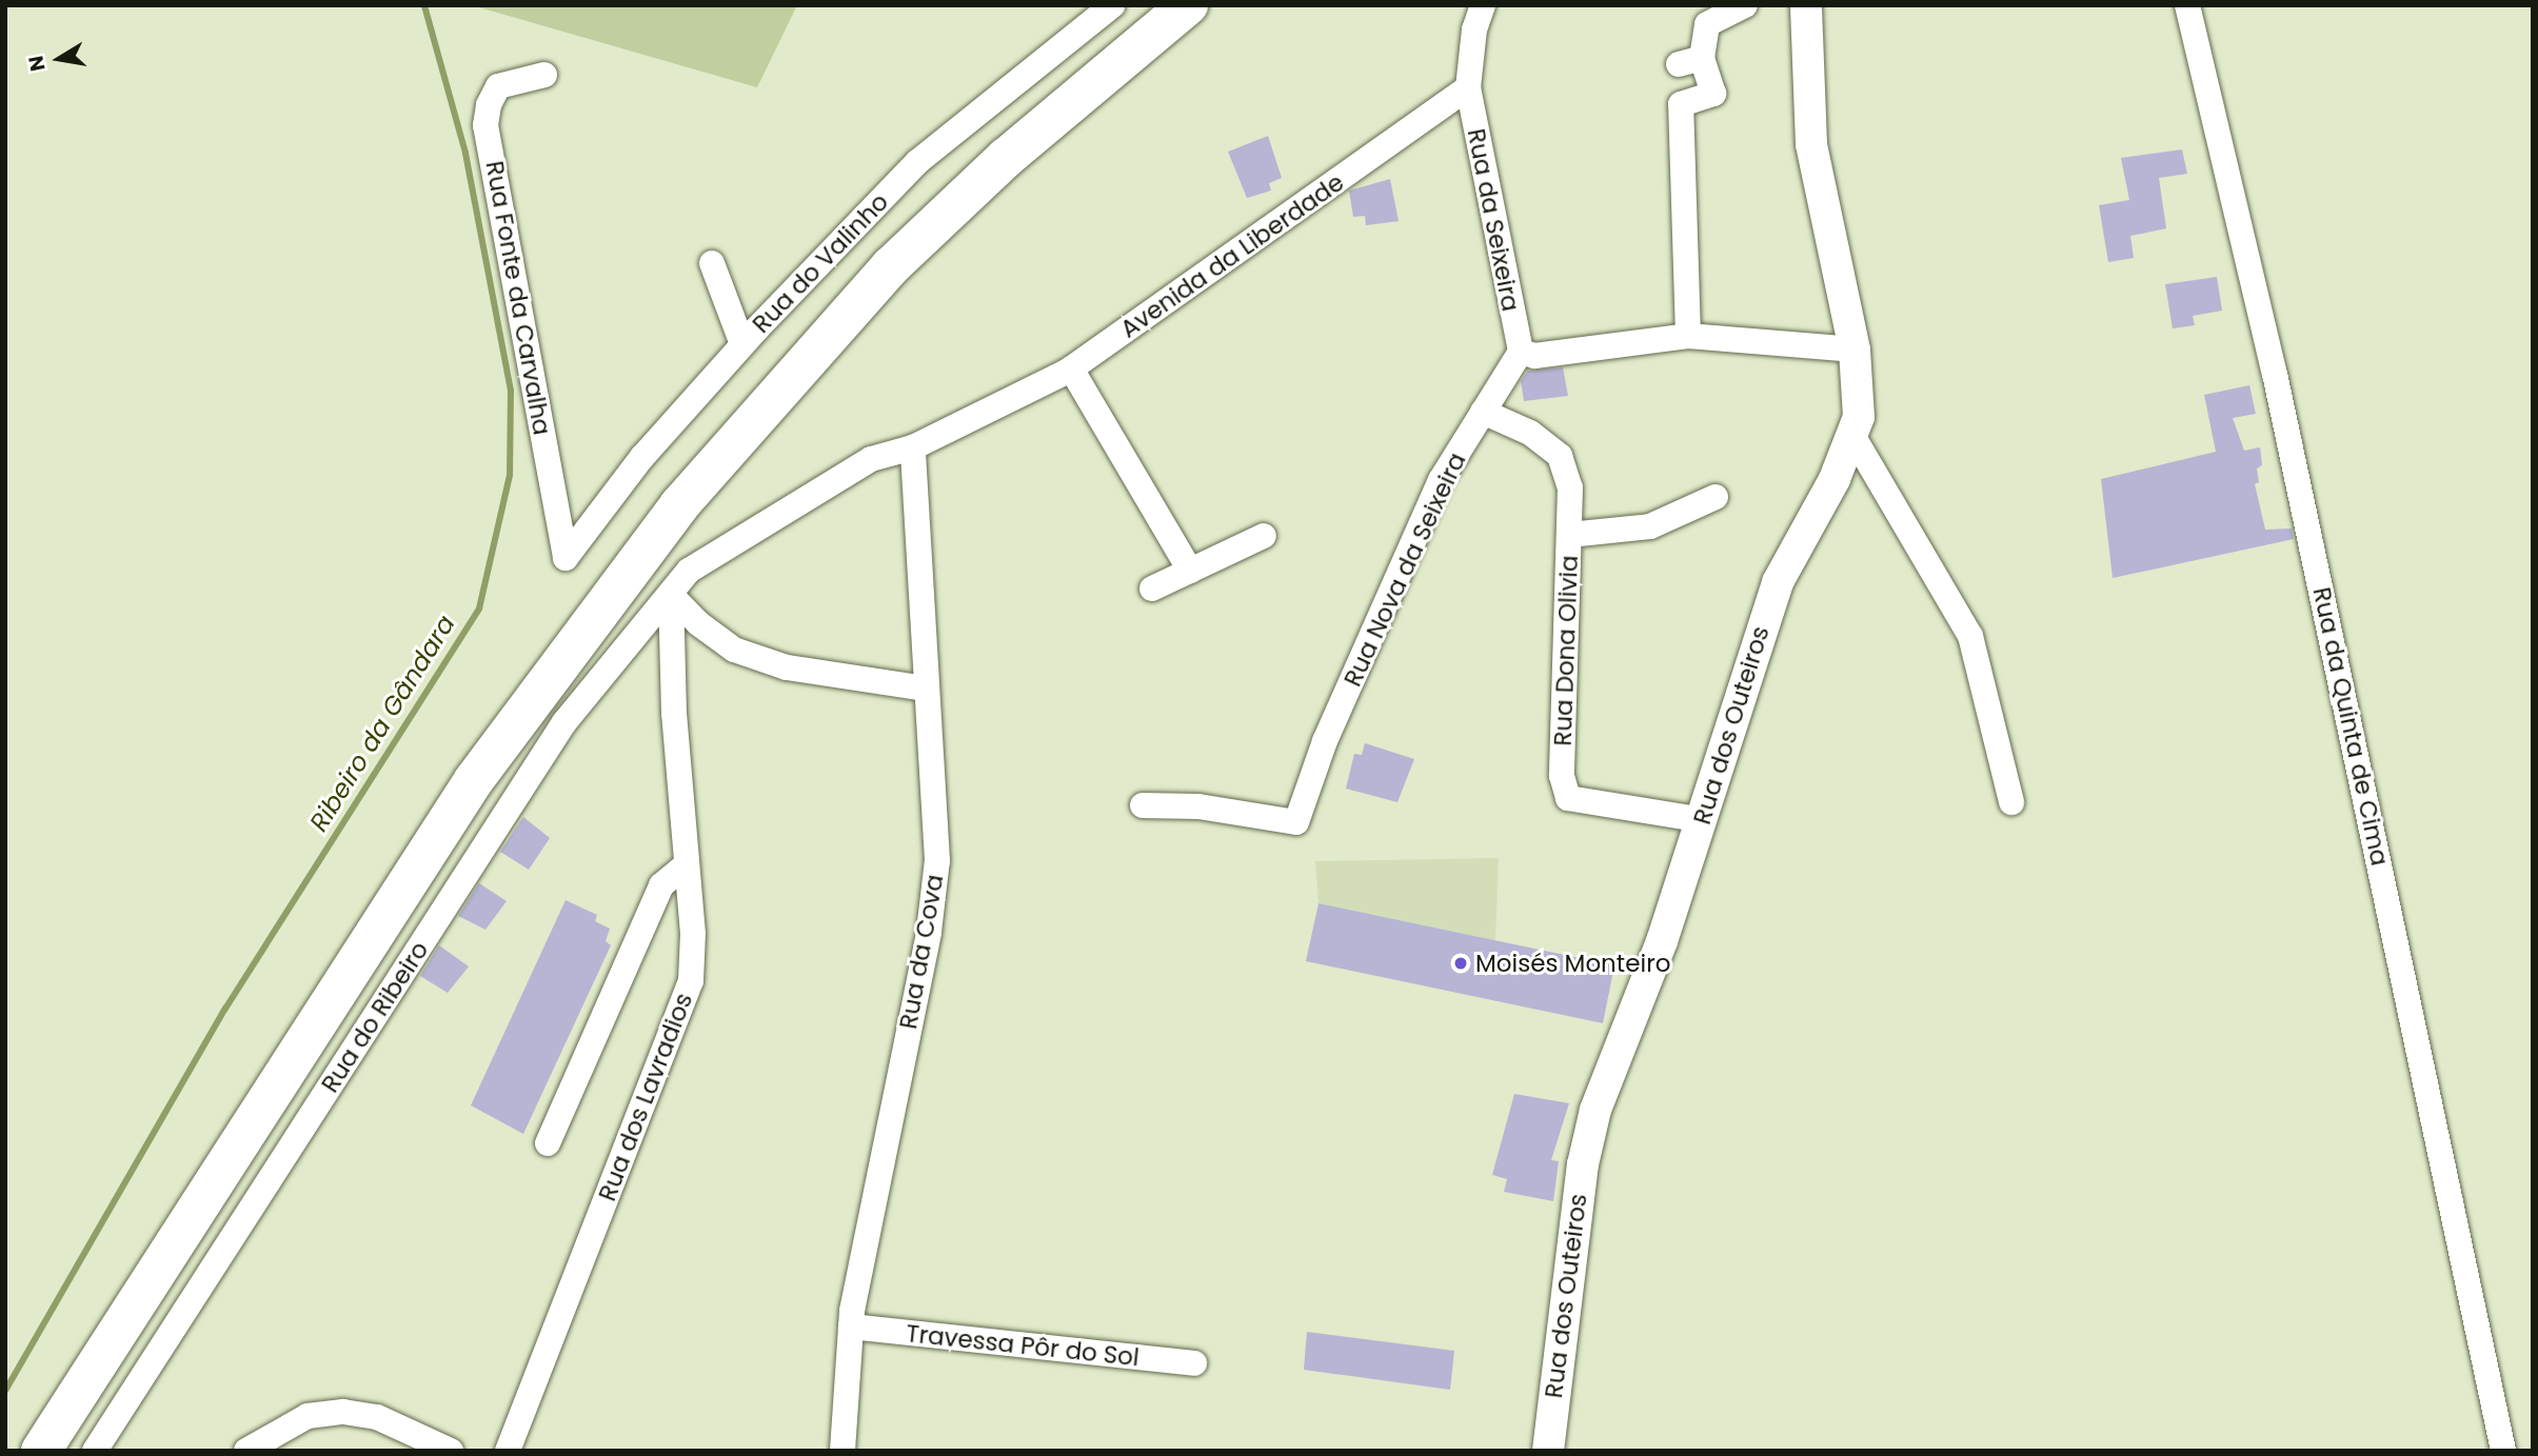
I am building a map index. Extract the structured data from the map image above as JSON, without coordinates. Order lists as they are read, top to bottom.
{
  "streets": {
    "street": [
      "Rua da Seixeira",
      "Avenida da Liberdade",
      "Rua do Valinho",
      "Rua Fonte da Carvalha",
      "Rua Nova da Seixeira",
      "Rua Dona Olivia",
      "Rua dos Outeiros",
      "Rua da Quinta de Cima",
      "Rua da Cova",
      "Rua do Ribeiro",
      "Rua dos Lavradios",
      "Travessa Pôr do Sol"
    ]
  },
  "crossings": [
    ["Rua da Seixeira", "Avenida da Liberdade"],
    ["Rua da Seixeira", "Rua Nova da Seixeira"],
    ["Avenida da Liberdade", "Rua da Cova"],
    ["Avenida da Liberdade", "Rua do Ribeiro"],
    ["Rua do Valinho", "Rua Fonte da Carvalha"],
    ["Rua Nova da Seixeira", "Rua Dona Olivia"],
    ["Rua Dona Olivia", "Rua dos Outeiros"],
    ["Rua da Cova", "Rua do Ribeiro"],
    ["Rua da Cova", "Travessa Pôr do Sol"],
    ["Rua do Ribeiro", "Rua dos Lavradios"]
  ],
  "water": ["Ribeiro da Gândara"],
  "places": ["Moisés Monteiro"],
  "north": "left"
}
